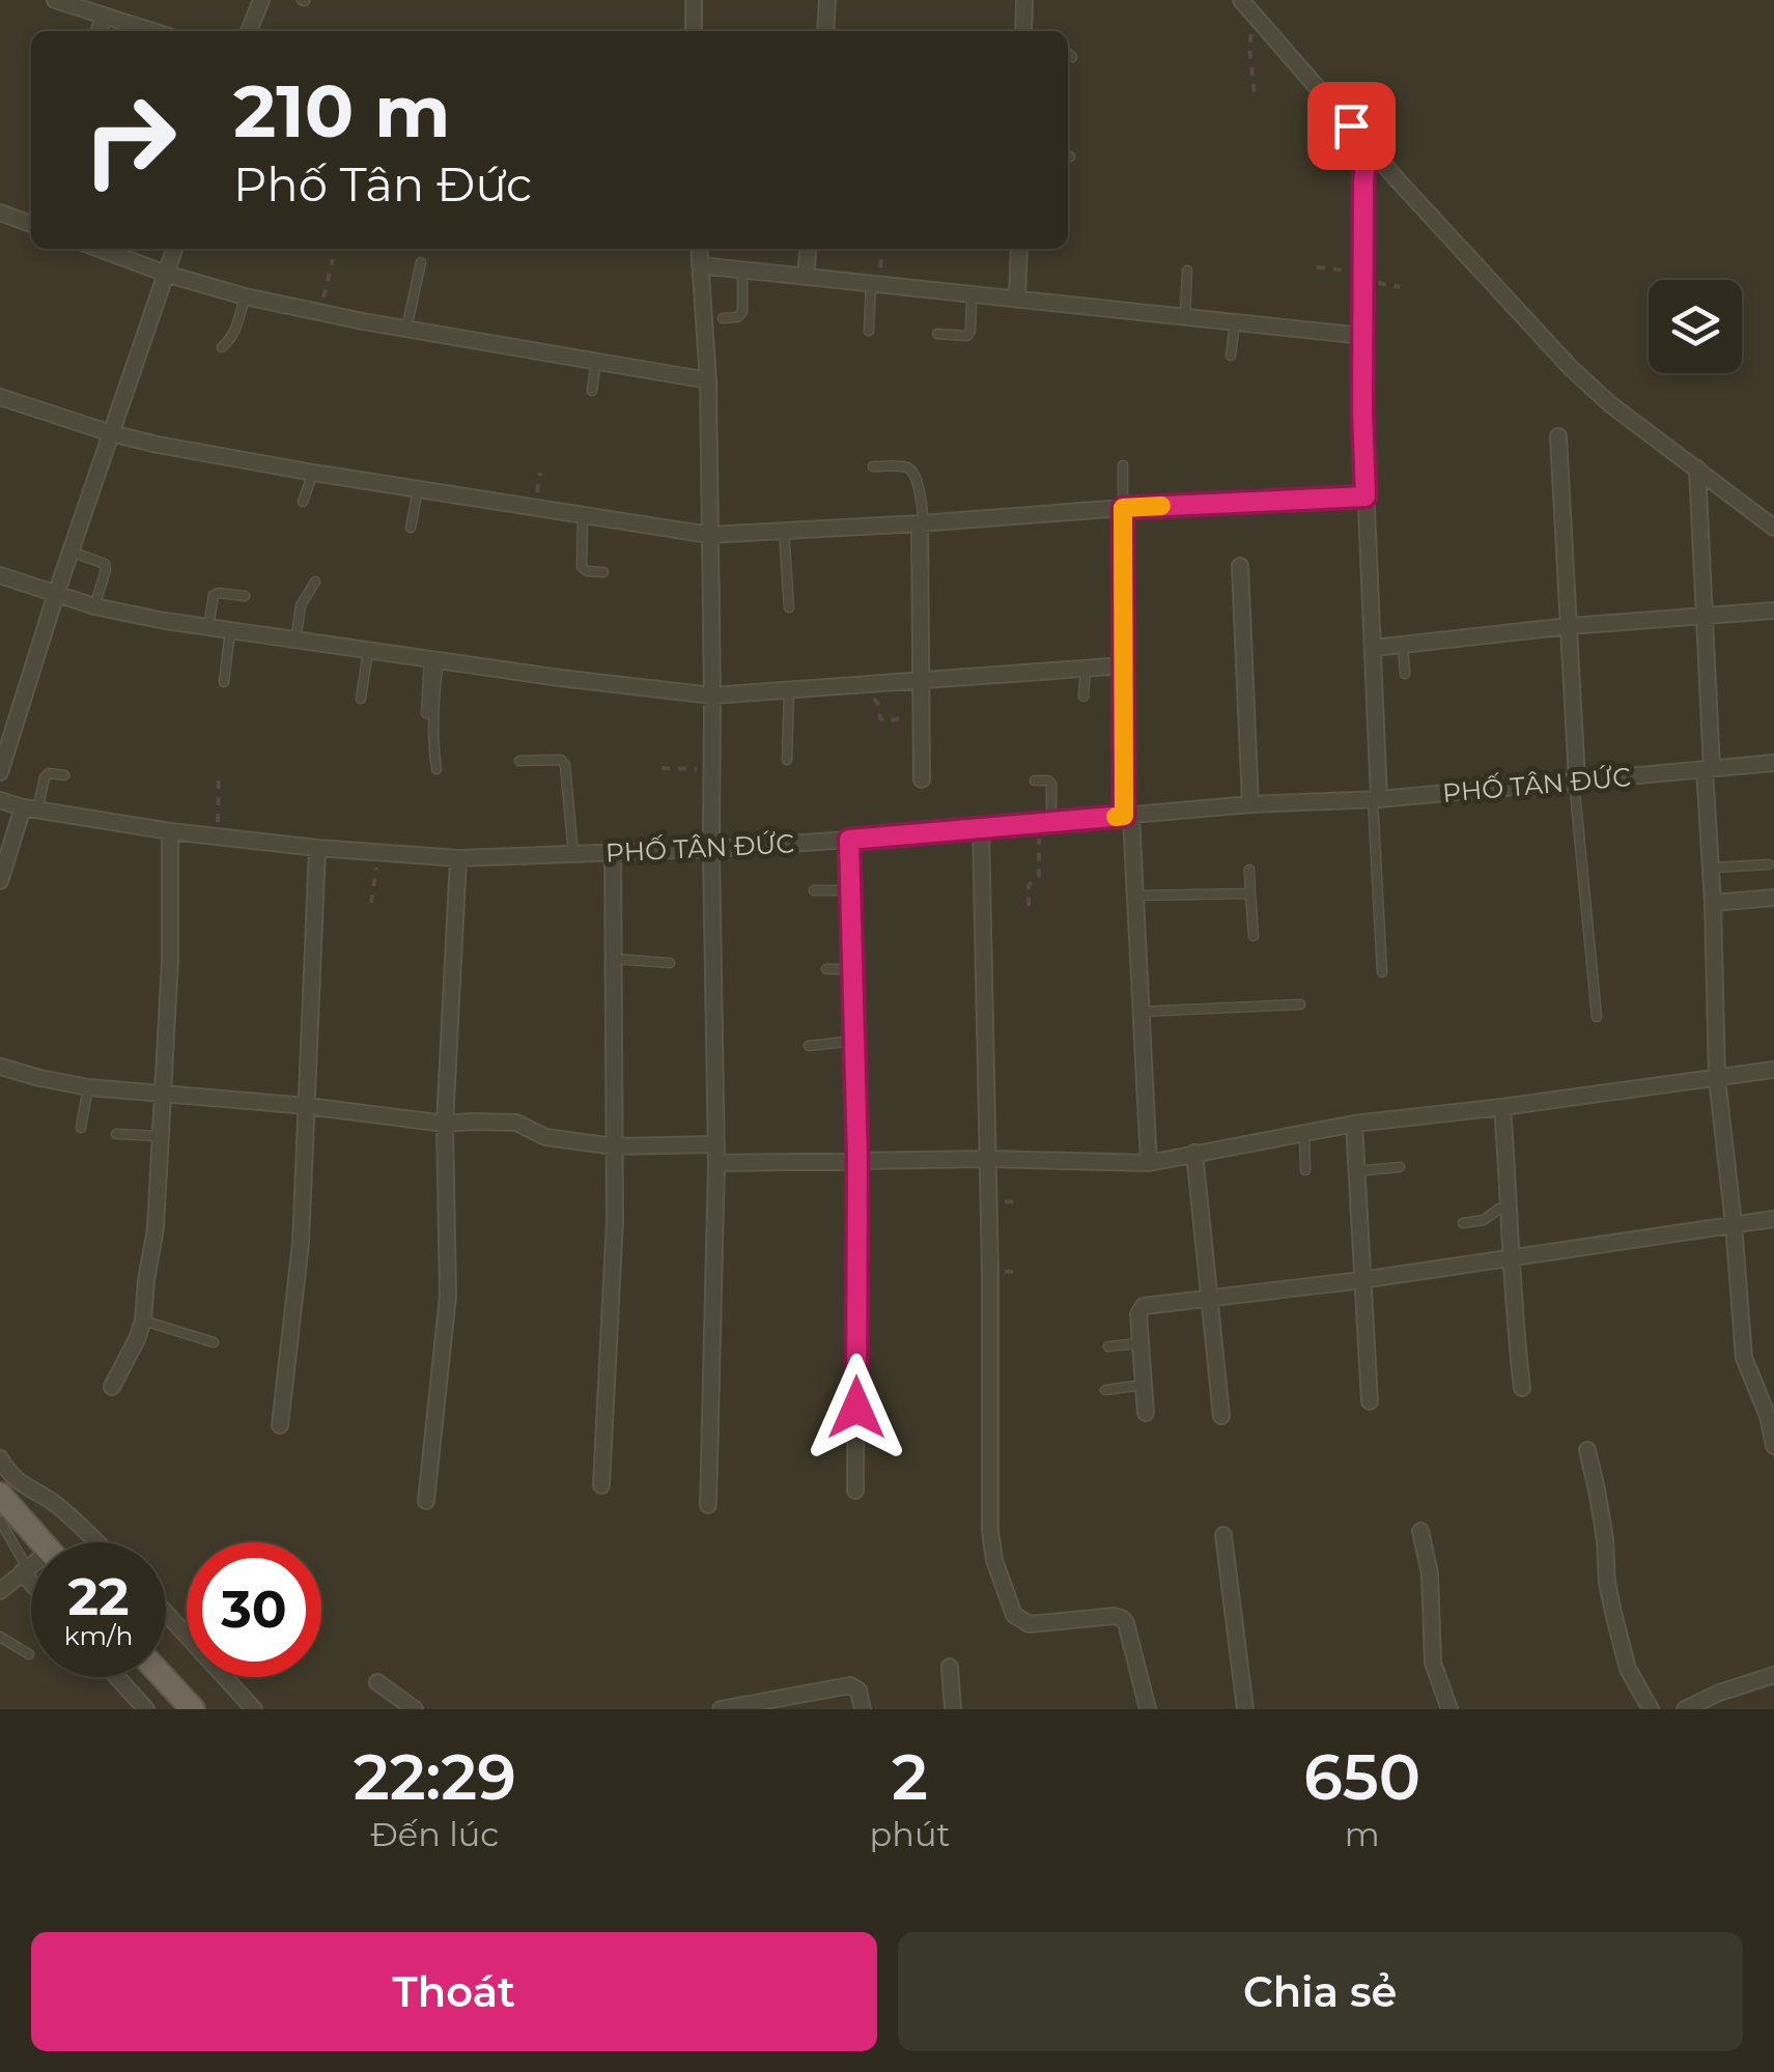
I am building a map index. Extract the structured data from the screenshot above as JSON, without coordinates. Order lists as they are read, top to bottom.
{
  "streets": {
    "street": ["PHỐ TÂN ĐỨC"]
  },
  "page": {
    "turn": ["210 m", "Phố Tân Đức"],
    "speed": "22 km/h",
    "limit": "30",
    "eta": [
      "22:29",
      "Đến lúc",
      "2",
      "phút",
      "650",
      "m"
    ],
    "buttons": ["Thoát", "Chia sẻ"]
  }
}
